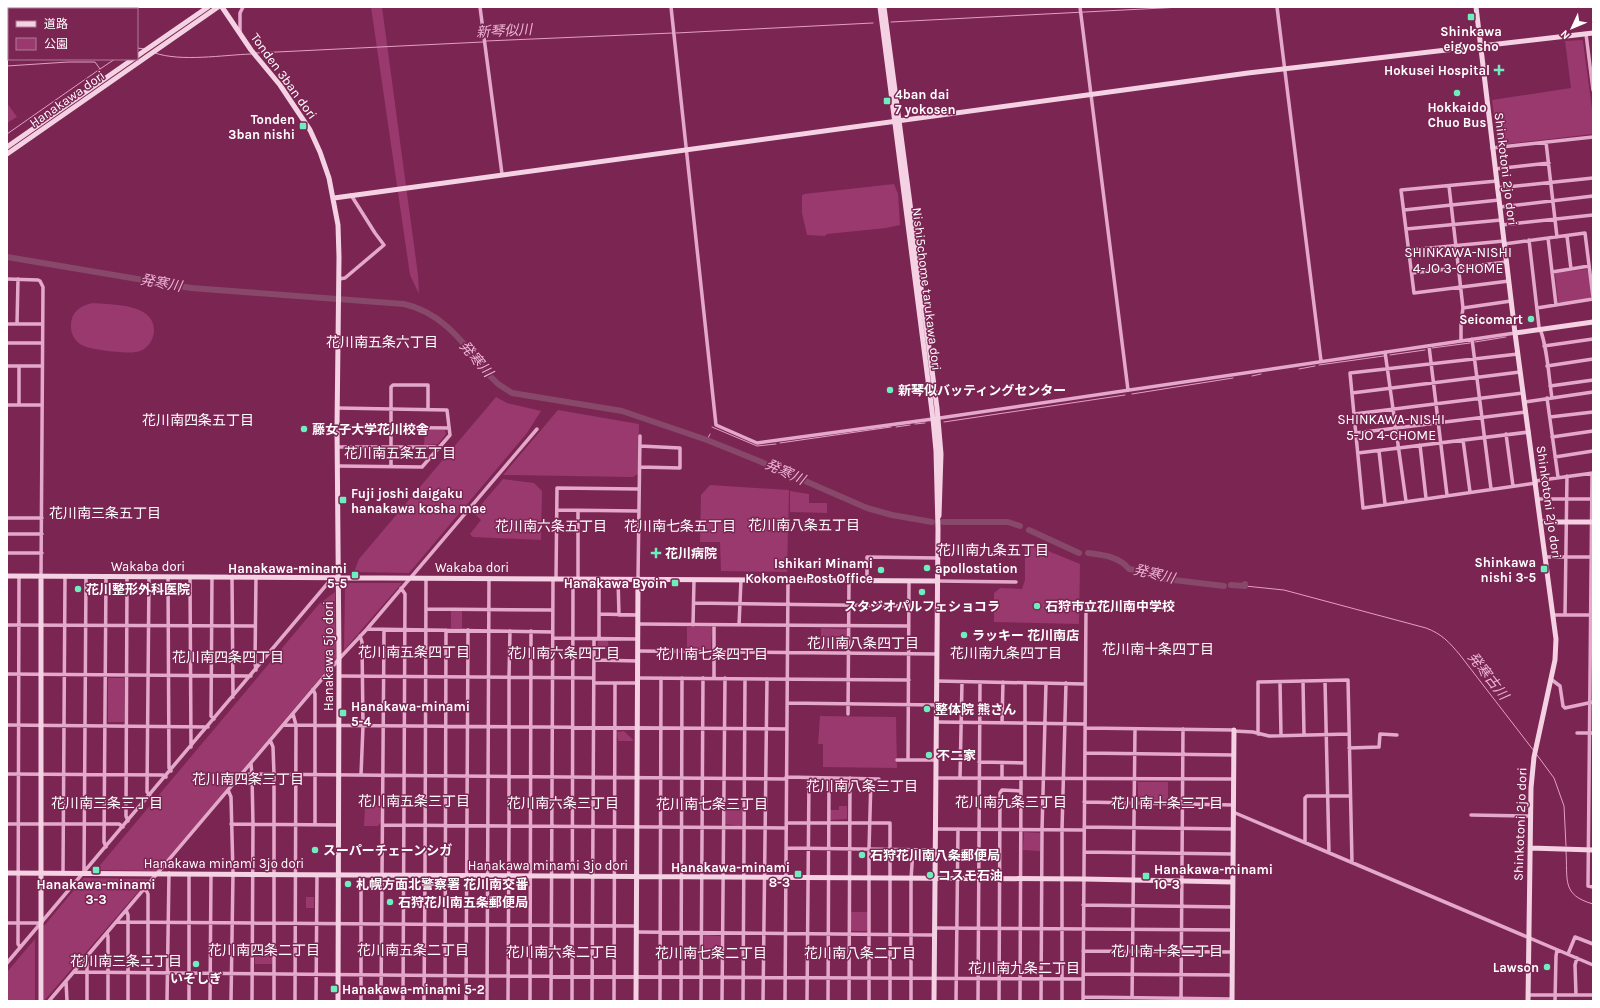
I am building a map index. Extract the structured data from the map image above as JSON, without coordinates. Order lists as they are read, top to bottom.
{
  "streets": {
    "street": [
      "Tonden 3ban dori",
      "Hanakawa dori",
      "Shinkotoni 2jo dori",
      "Nishi5chome tarukawa dori",
      "Wakaba dori",
      "Hanakawa 5jo dori",
      "Hanakawa minami 3jo dori"
    ]
  },
  "crossings": [
    ["Tonden 3ban dori", "Hanakawa 5jo dori"],
    ["Nishi5chome tarukawa dori", "Wakaba dori"],
    ["Nishi5chome tarukawa dori", "Hanakawa minami 3jo dori"],
    ["Wakaba dori", "Hanakawa 5jo dori"],
    ["Hanakawa 5jo dori", "Hanakawa minami 3jo dori"]
  ],
  "districts": [
    "SHINKAWA-NISHI 4-JO 3-CHOME",
    "花川南五条六丁目",
    "SHINKAWA-NISHI 5-JO 4-CHOME",
    "花川南四条五丁目",
    "花川南五条五丁目",
    "花川南三条五丁目",
    "花川南八条五丁目",
    "花川南六条五丁目",
    "花川南七条五丁目",
    "花川南九条五丁目",
    "花川南八条四丁目",
    "花川南十条四丁目",
    "花川南五条四丁目",
    "花川南六条四丁目",
    "花川南九条四丁目",
    "花川南七条四丁目",
    "花川南四条四丁目",
    "花川南四条三丁目",
    "花川南八条三丁目",
    "花川南五条三丁目",
    "花川南九条三丁目",
    "花川南三条三丁目",
    "花川南六条三丁目",
    "花川南十条三丁目",
    "花川南七条三丁目",
    "花川南四条二丁目",
    "花川南五条二丁目",
    "花川南十条二丁目",
    "花川南六条二丁目",
    "花川南七条二丁目",
    "花川南八条二丁目",
    "花川南三条二丁目",
    "花川南九条二丁目"
  ],
  "water": ["新琴似川", "発寒川", "発寒古川"],
  "places": {
    "transit": [
      "Shinkawa eigyosho",
      "4ban dai 7 yokosen",
      "Tonden 3ban nishi",
      "Fuji joshi daigaku hanakawa kosha mae",
      "Shinkawa nishi 3-5",
      "Hanakawa-minami 5-5",
      "Hanakawa Byoin",
      "Hanakawa-minami 5-4",
      "Hanakawa-minami 3-3",
      "Hanakawa-minami 8-3",
      "Hanakawa-minami 10-3",
      "Hanakawa-minami 5-2"
    ],
    "health": ["Hokusei Hospital", "花川病院"],
    "other": [
      "Hokkaido Chuo Bus",
      "Seicomart",
      "新琴似バッティングセンター",
      "藤女子大学花川校舎",
      "apollostation",
      "Ishikari Minami Kokomae Post Office",
      "花川整形外科医院",
      "スタジオパルフェショコラ",
      "石狩市立花川南中学校",
      "ラッキー 花川南店",
      "整体院 熊さん",
      "不二家",
      "スーパーチェーンシガ",
      "石狩花川南八条郵便局",
      "コスモ石油",
      "札幌方面北警察署 花川南交番",
      "石狩花川南五条郵便局",
      "いそしぎ",
      "Lawson"
    ]
  },
  "legend": ["道路", "公園"],
  "north": "bottom left"
}
